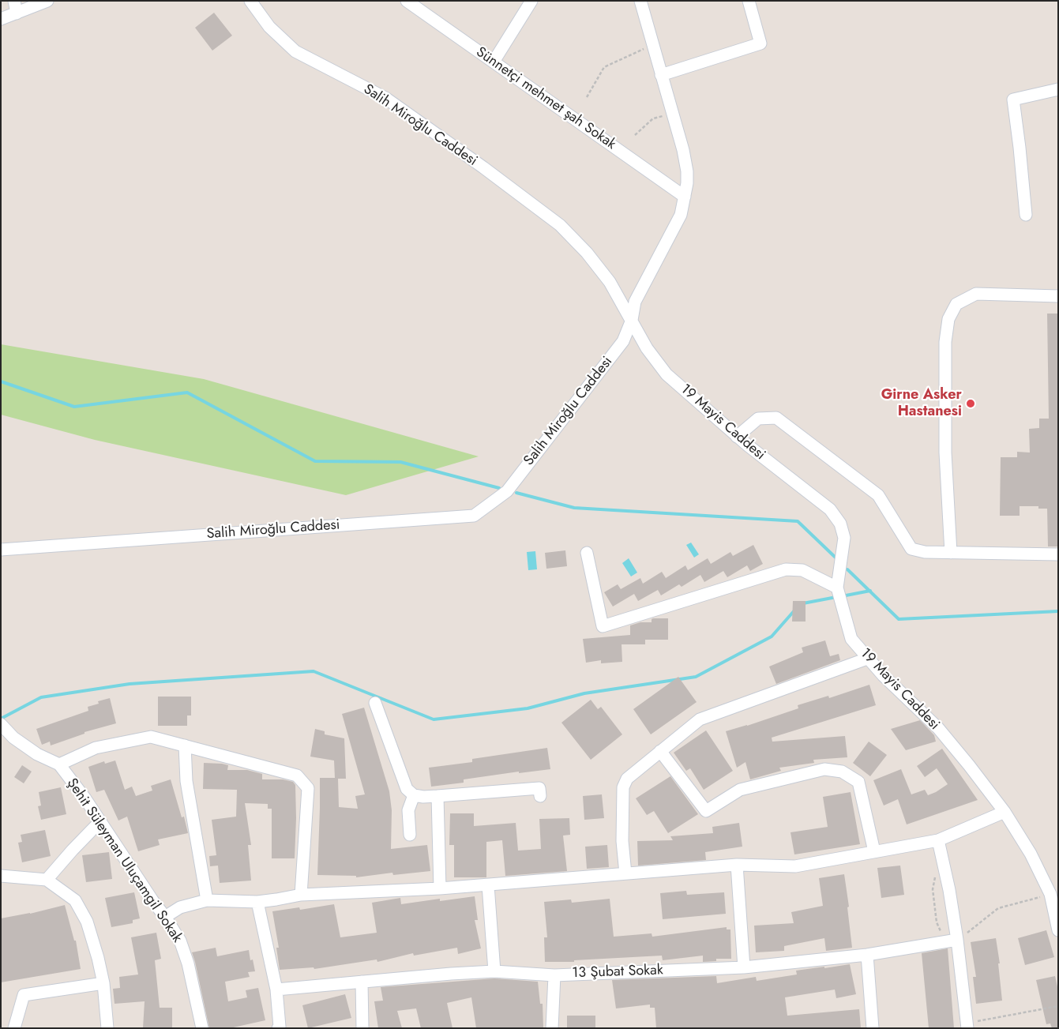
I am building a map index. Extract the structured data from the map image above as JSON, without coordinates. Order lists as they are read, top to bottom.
{
  "streets": {
    "street": [
      "Sünnetçi mehmet şah Sokak",
      "Salih Miroğlu Caddesi",
      "19 Mayis Caddesi",
      "Şehit Süleyman Uluçamgil Sokak",
      "13 Şubat Sokak"
    ]
  },
  "crossings": [
    ["Salih Miroğlu Caddesi", "19 Mayis Caddesi"]
  ],
  "places": ["Girne Asker Hastanesi"]
}
